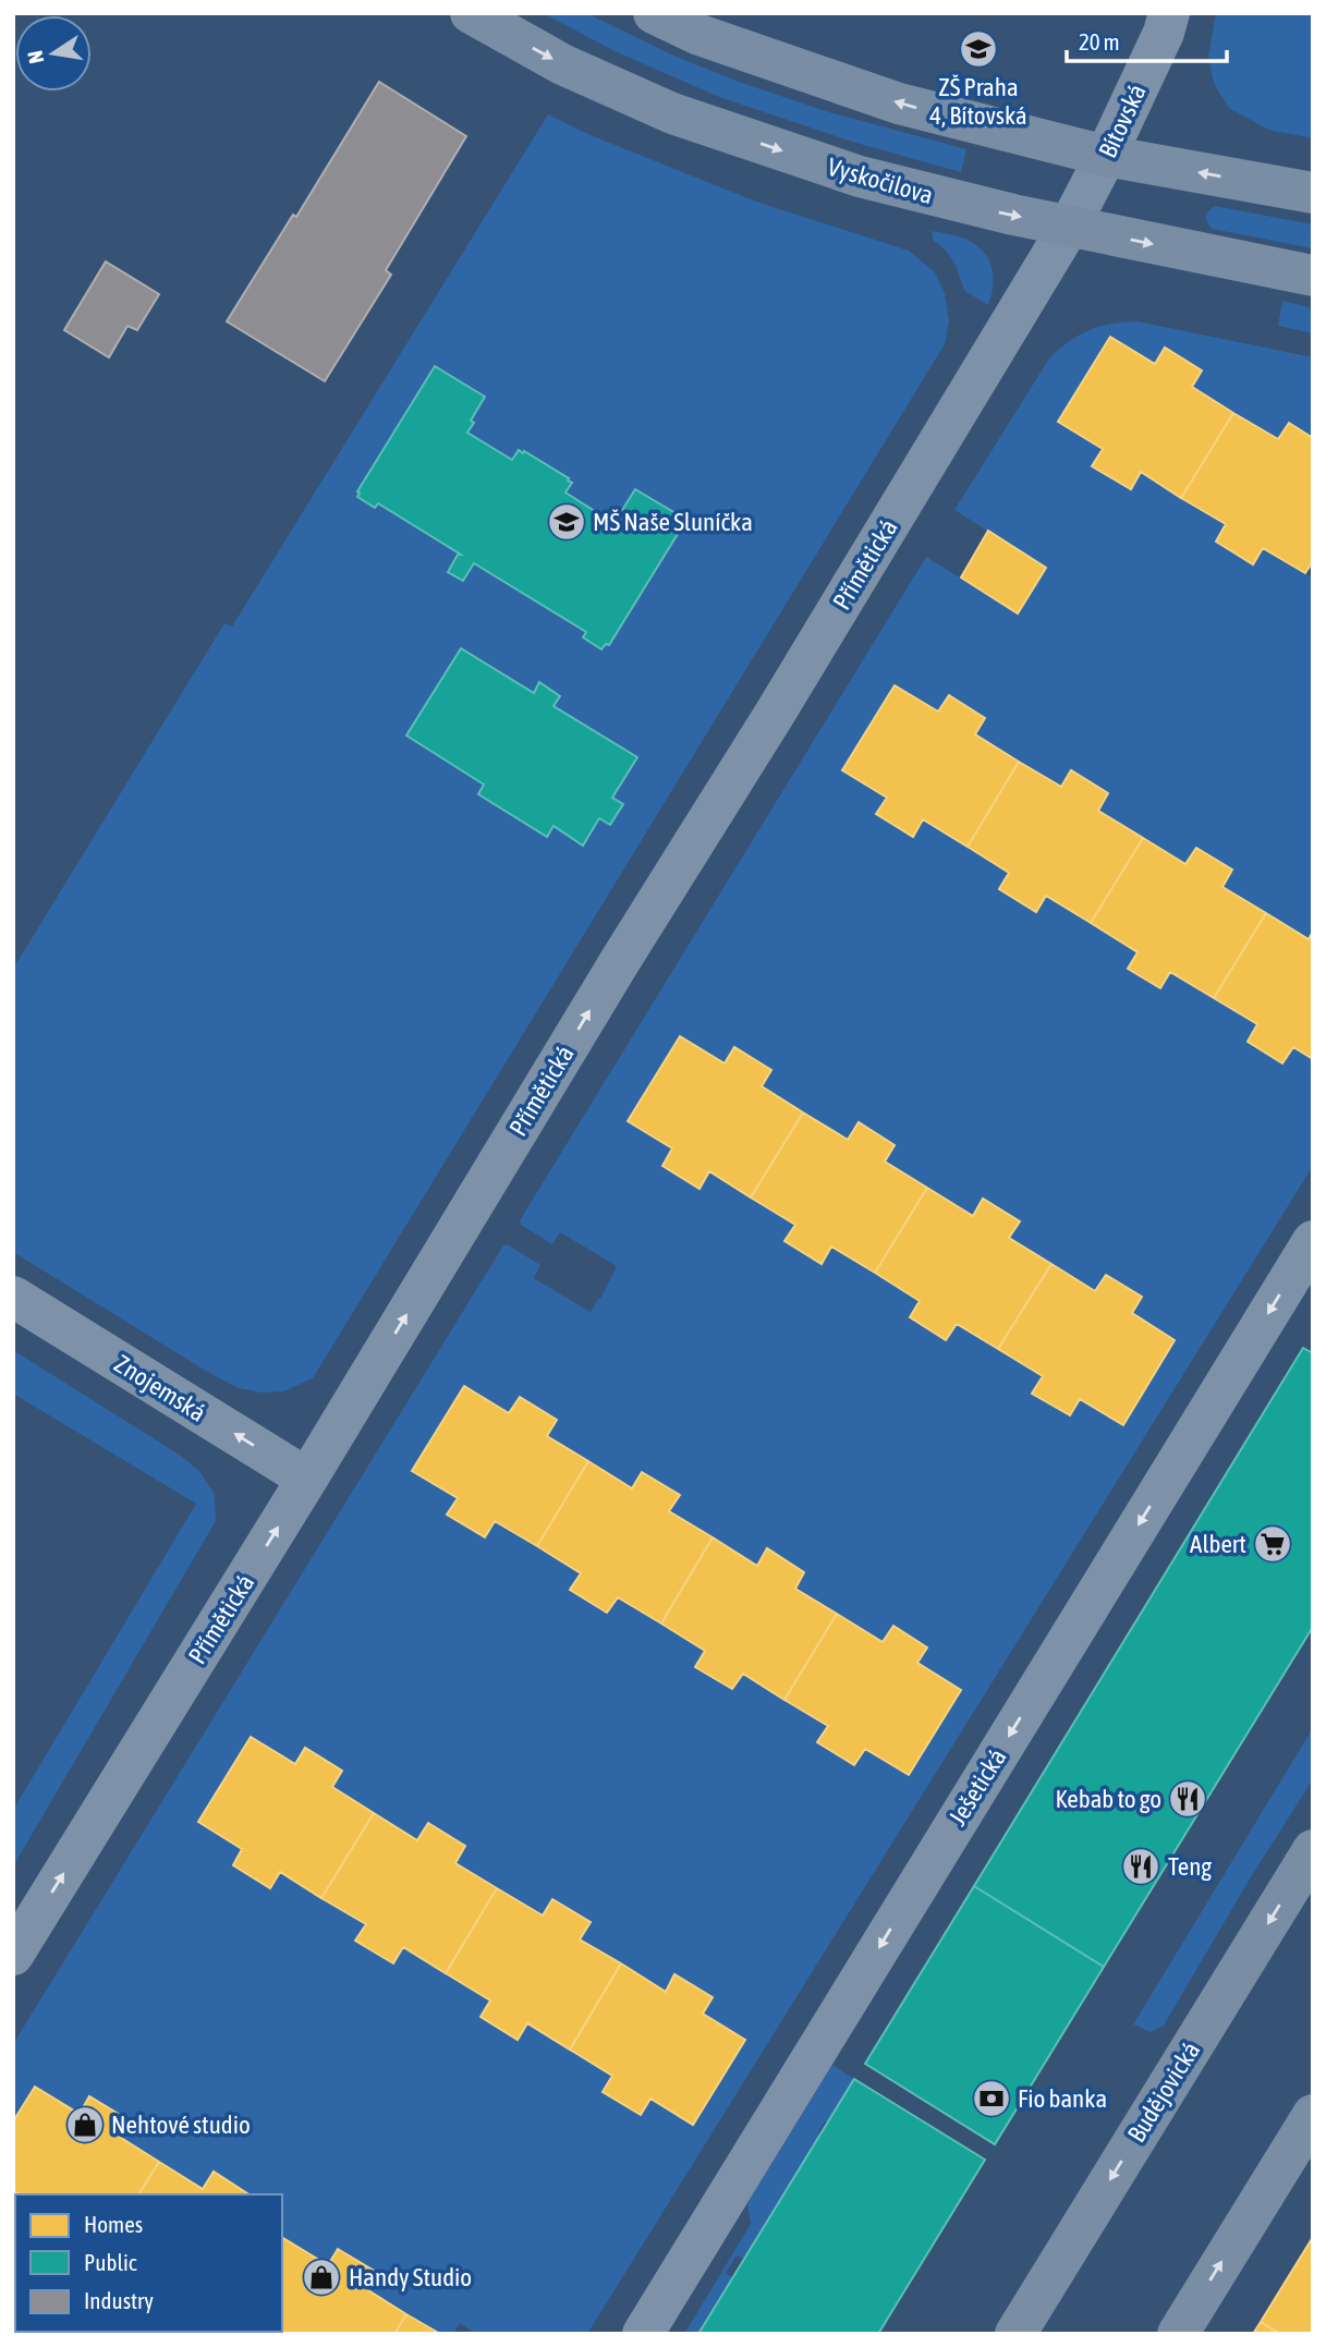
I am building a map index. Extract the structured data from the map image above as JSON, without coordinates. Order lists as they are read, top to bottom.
{
  "streets": {
    "street": [
      "Bítovská",
      "Vyskočilova",
      "Přímětická",
      "Znojemská",
      "Ješetická",
      "Budějovická"
    ]
  },
  "crossings": [
    ["Bítovská", "Vyskočilova"],
    ["Bítovská", "Přímětická"],
    ["Vyskočilova", "Přímětická"],
    ["Přímětická", "Znojemská"]
  ],
  "one_way": ["Přímětická", "Znojemská", "Ješetická"],
  "places": {
    "school or university": ["ZŠ Praha 4, Bítovská", "MŠ Naše Sluníčka"],
    "supermarket": ["Albert"],
    "restaurant": ["Kebab to go", "Teng"],
    "bank": ["Fio banka"],
    "shop": ["Nehtové studio", "Handy Studio"]
  },
  "legend": ["Homes", "Public", "Industry"],
  "scale_bar": "20 m",
  "north": "left"
}
